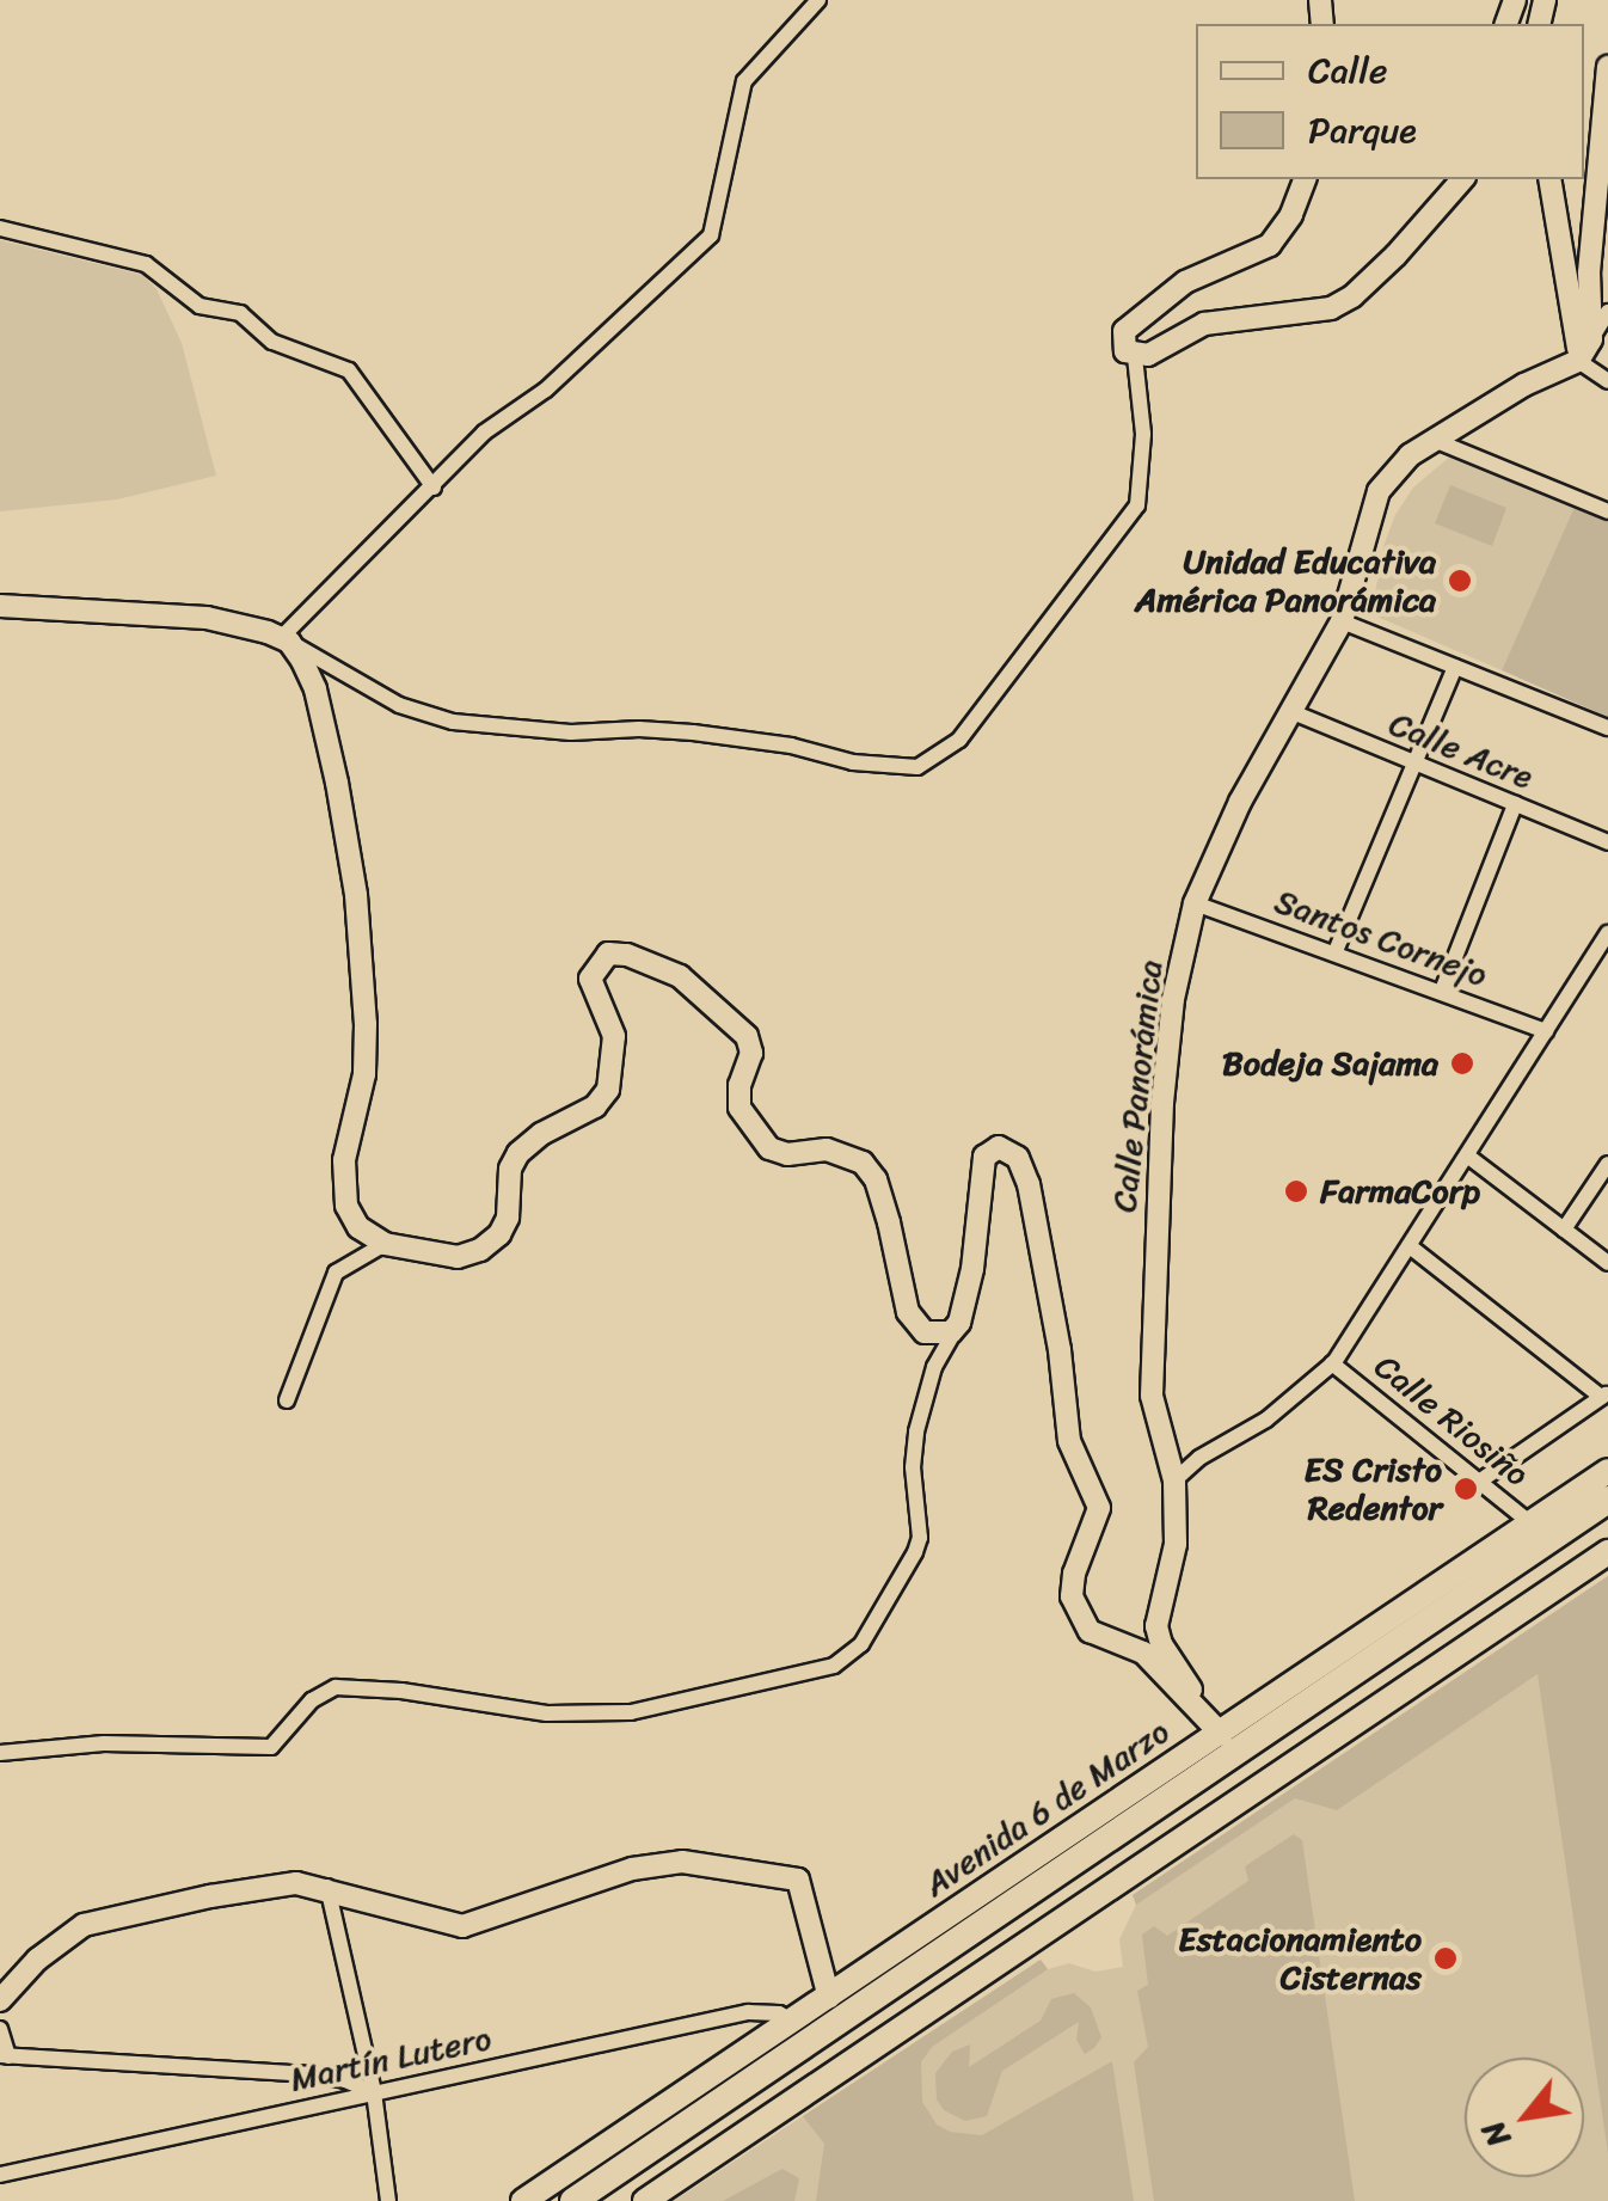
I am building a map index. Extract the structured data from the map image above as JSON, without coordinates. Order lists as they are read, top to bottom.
{
  "streets": {
    "highway": ["Avenida 6 de Marzo"],
    "street": [
      "Calle Acre",
      "Santos Cornejo",
      "Calle Panorámica",
      "Calle Riosiño",
      "Martín Lutero"
    ]
  },
  "crossings": [
    ["Calle Acre", "Calle Panorámica"],
    ["Santos Cornejo", "Calle Panorámica"],
    ["Calle Panorámica", "Avenida 6 de Marzo"],
    ["Calle Riosiño", "Avenida 6 de Marzo"],
    ["Avenida 6 de Marzo", "Martín Lutero"]
  ],
  "places": [
    "Unidad Educativa América Panorámica",
    "Bodeja Sajama",
    "FarmaCorp",
    "ES Cristo Redentor",
    "Estacionamiento Cisternas"
  ],
  "legend": ["Calle", "Parque"],
  "north": "bottom left"
}
